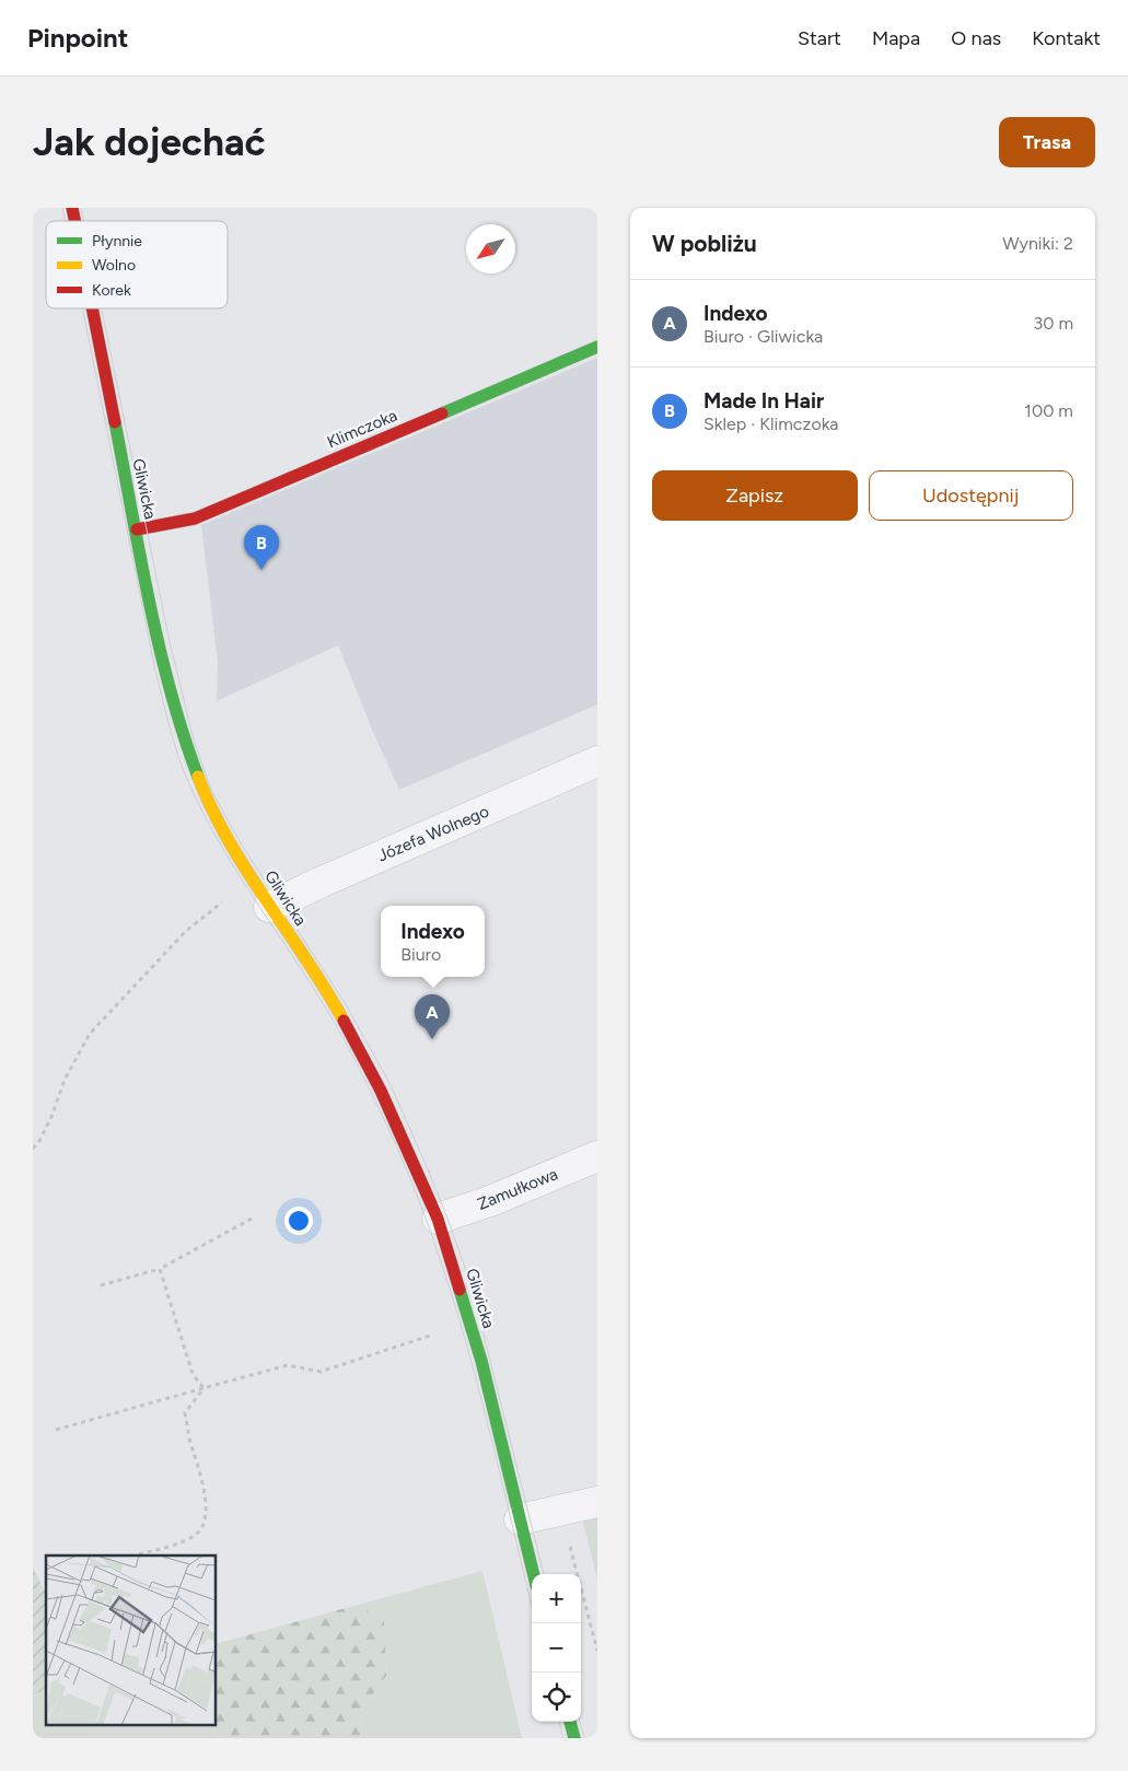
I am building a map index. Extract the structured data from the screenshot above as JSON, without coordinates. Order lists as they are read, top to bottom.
{
  "streets": {
    "street": [
      "Klimczoka",
      "Gliwicka",
      "Józefa Wolnego",
      "Zamułkowa"
    ]
  },
  "crossings": [
    ["Klimczoka", "Gliwicka"],
    ["Gliwicka", "Józefa Wolnego"],
    ["Gliwicka", "Zamułkowa"]
  ],
  "legend": ["Płynnie", "Wolno", "Korek"],
  "north": "bottom left",
  "page": {
    "header": "Pinpoint",
    "nav": [
      "Start",
      "Mapa",
      "O nas",
      "Kontakt"
    ],
    "buttons": [
      "Trasa",
      ["Zapisz", "Udostępnij"]
    ],
    "title": "Jak dojechać",
    "heading": ["W pobliżu", "Wyniki: 2"],
    "list": [
      {
        "mark": "A",
        "name": "Indexo",
        "note": "Biuro · Gliwicka",
        "value": "30 m"
      },
      {
        "mark": "B",
        "name": "Made In Hair",
        "note": "Sklep · Klimczoka",
        "value": "100 m"
      }
    ],
    "pins": ["B", "A"],
    "popup": ["Indexo", "Biuro"],
    "map_buttons": ["+", "−"]
  }
}
